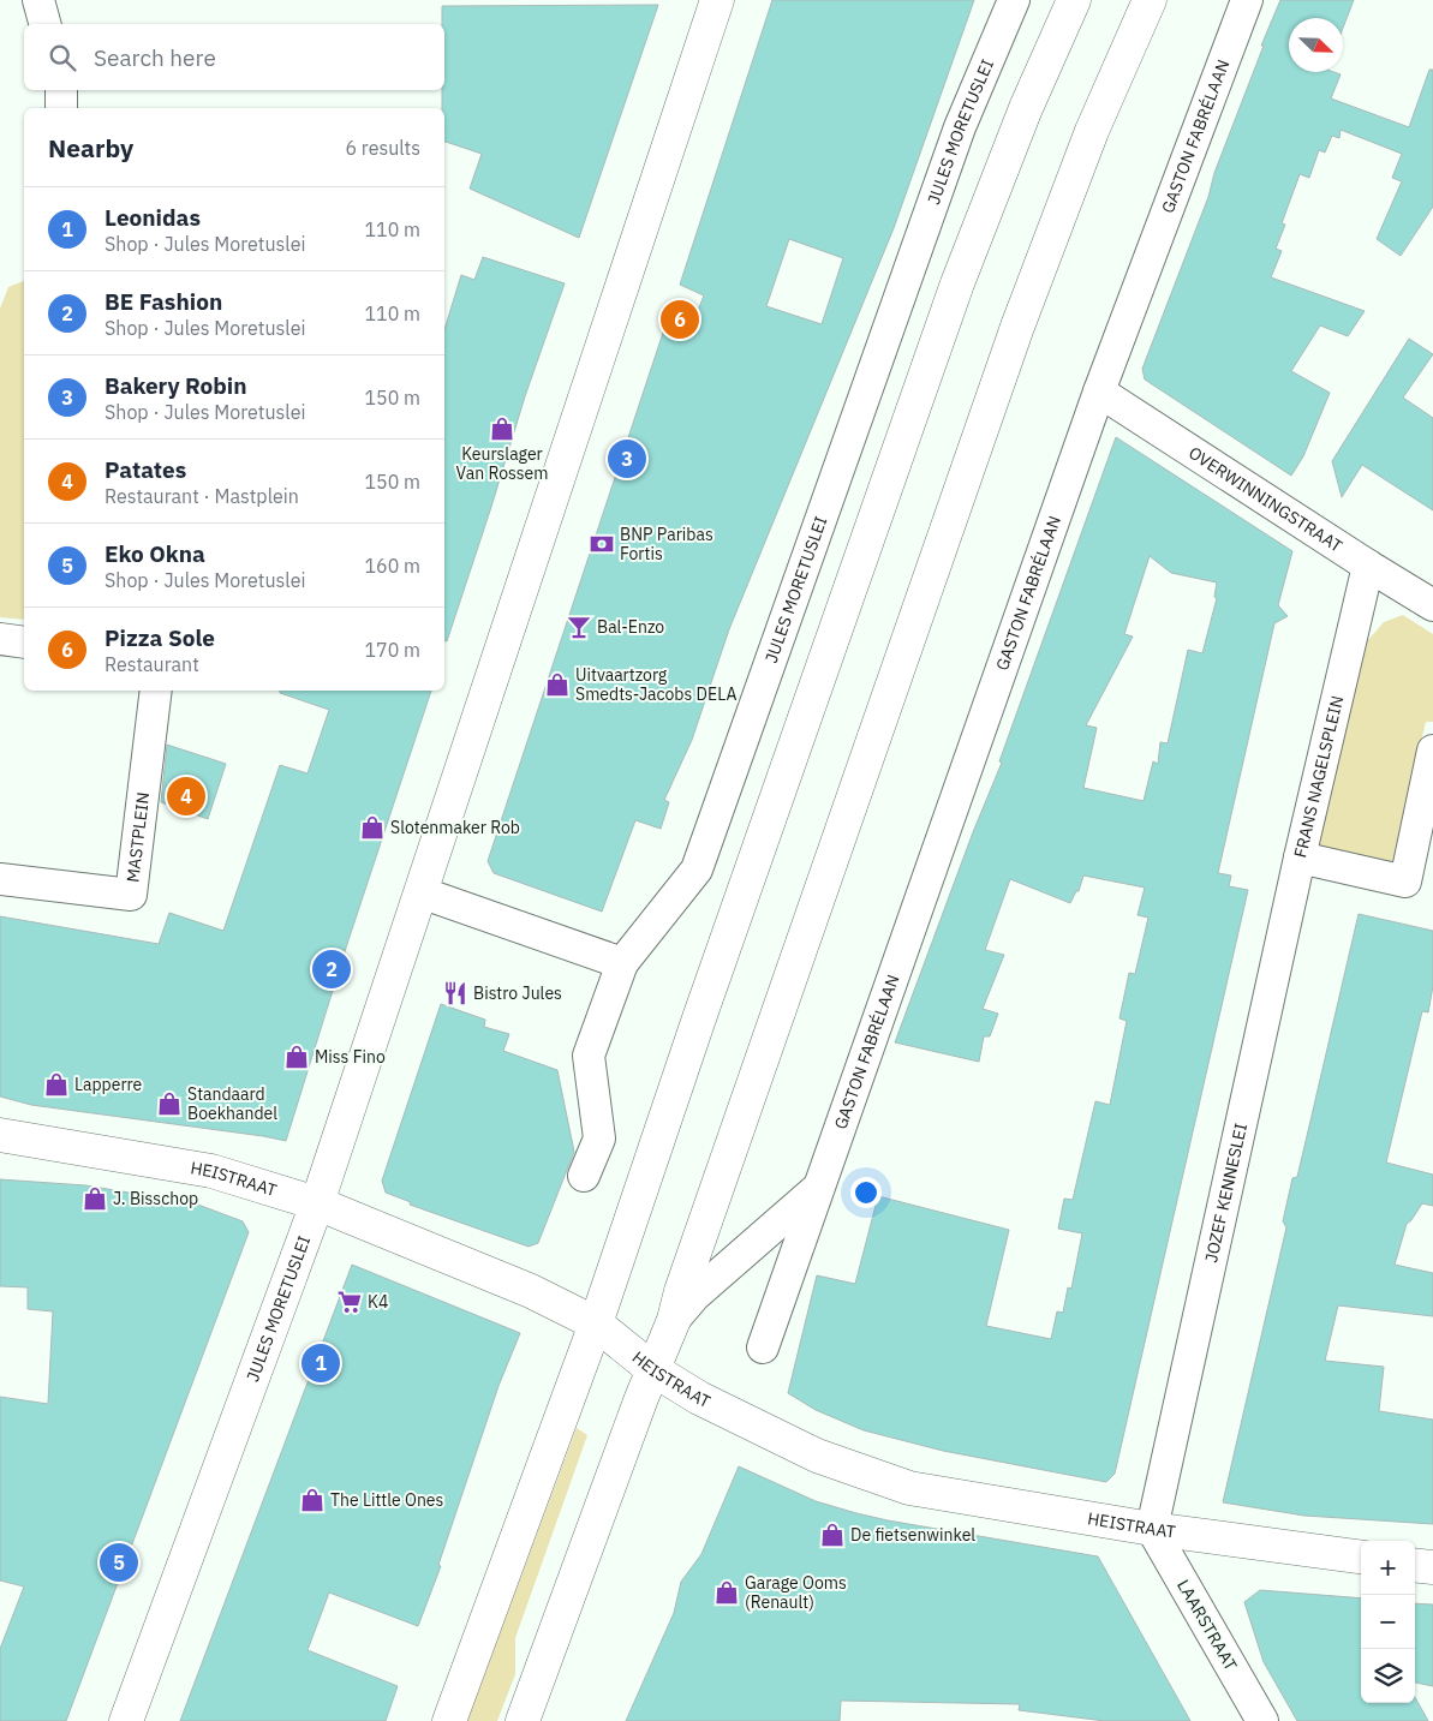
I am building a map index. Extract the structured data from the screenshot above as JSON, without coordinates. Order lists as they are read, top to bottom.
{
  "streets": {
    "main road": ["JULES MORETUSLEI", "HEISTRAAT"],
    "street": [
      "GASTON FABRÉLAAN",
      "OVERWINNINGSTRAAT",
      "FRANS NAGELSPLEIN",
      "MASTPLEIN",
      "JOZEF KENNESLEI",
      "LAARSTRAAT"
    ]
  },
  "crossings": [
    ["JULES MORETUSLEI", "HEISTRAAT"],
    ["GASTON FABRÉLAAN", "OVERWINNINGSTRAAT"],
    ["OVERWINNINGSTRAAT", "FRANS NAGELSPLEIN"],
    ["FRANS NAGELSPLEIN", "JOZEF KENNESLEI"],
    ["HEISTRAAT", "JOZEF KENNESLEI"],
    ["HEISTRAAT", "LAARSTRAAT"],
    ["JOZEF KENNESLEI", "LAARSTRAAT"]
  ],
  "places": {
    "shop": [
      "Keurslager Van Rossem",
      "Uitvaartzorg Smedts-Jacobs DELA",
      "Slotenmaker Rob",
      "Miss Fino",
      "Lapperre",
      "Standaard Boekhandel",
      "J. Bisschop",
      "The Little Ones",
      "De fietsenwinkel",
      "Garage Ooms (Renault)"
    ],
    "bank": ["BNP Paribas Fortis"],
    "bar": ["Bal-Enzo"],
    "restaurant": ["Bistro Jules"],
    "supermarket": ["K4"]
  },
  "north": "bottom right",
  "page": {
    "search": "Search here",
    "heading": ["Nearby", "6 results"],
    "list": [
      {
        "mark": "1",
        "name": "Leonidas",
        "note": "Shop · Jules Moretuslei",
        "value": "110 m"
      },
      {
        "mark": "2",
        "name": "BE Fashion",
        "note": "Shop · Jules Moretuslei",
        "value": "110 m"
      },
      {
        "mark": "3",
        "name": "Bakery Robin",
        "note": "Shop · Jules Moretuslei",
        "value": "150 m"
      },
      {
        "mark": "4",
        "name": "Patates",
        "note": "Restaurant · Mastplein",
        "value": "150 m"
      },
      {
        "mark": "5",
        "name": "Eko Okna",
        "note": "Shop · Jules Moretuslei",
        "value": "160 m"
      },
      {
        "mark": "6",
        "name": "Pizza Sole",
        "note": "Restaurant",
        "value": "170 m"
      }
    ],
    "pins": [
      "6",
      "3",
      "4",
      "2",
      "1",
      "5"
    ],
    "map_buttons": ["+", "−"]
  }
}
